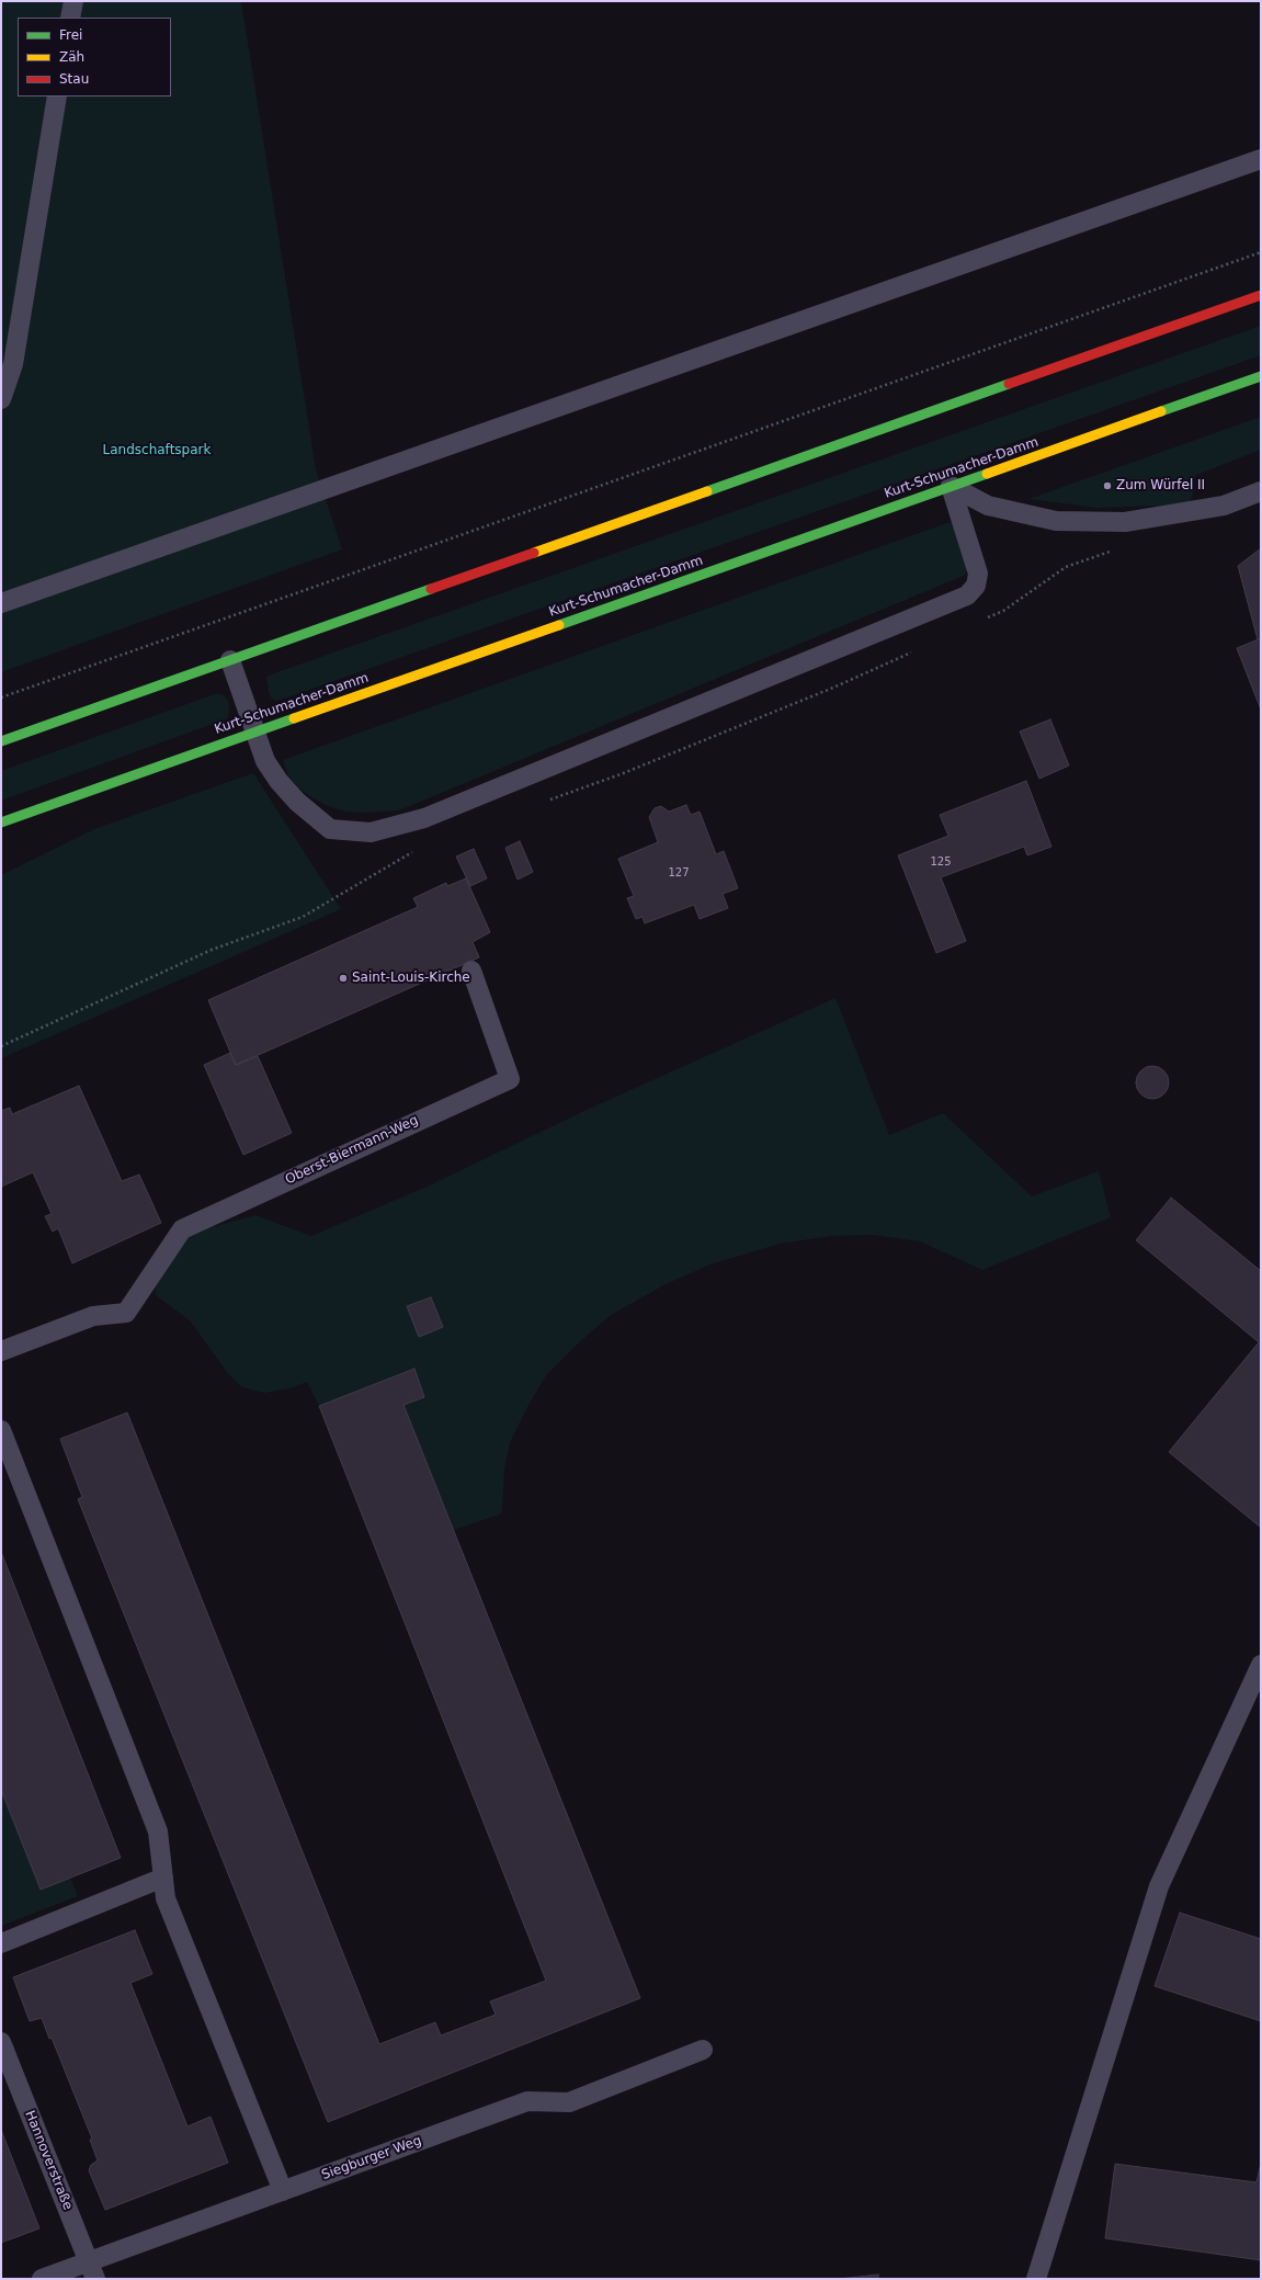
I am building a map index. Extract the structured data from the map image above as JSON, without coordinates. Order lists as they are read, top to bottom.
{
  "streets": {
    "main road": ["Kurt-Schumacher-Damm"],
    "lane": ["Oberst-Biermann-Weg", "Siegburger Weg", "Hannoverstraße"]
  },
  "crossings": [
    ["Siegburger Weg", "Hannoverstraße"]
  ],
  "parks": ["Landschaftspark"],
  "places": ["Zum Würfel II", "Saint-Louis-Kirche"],
  "house_numbers": ["125", "127"],
  "legend": ["Frei", "Zäh", "Stau"]
}
